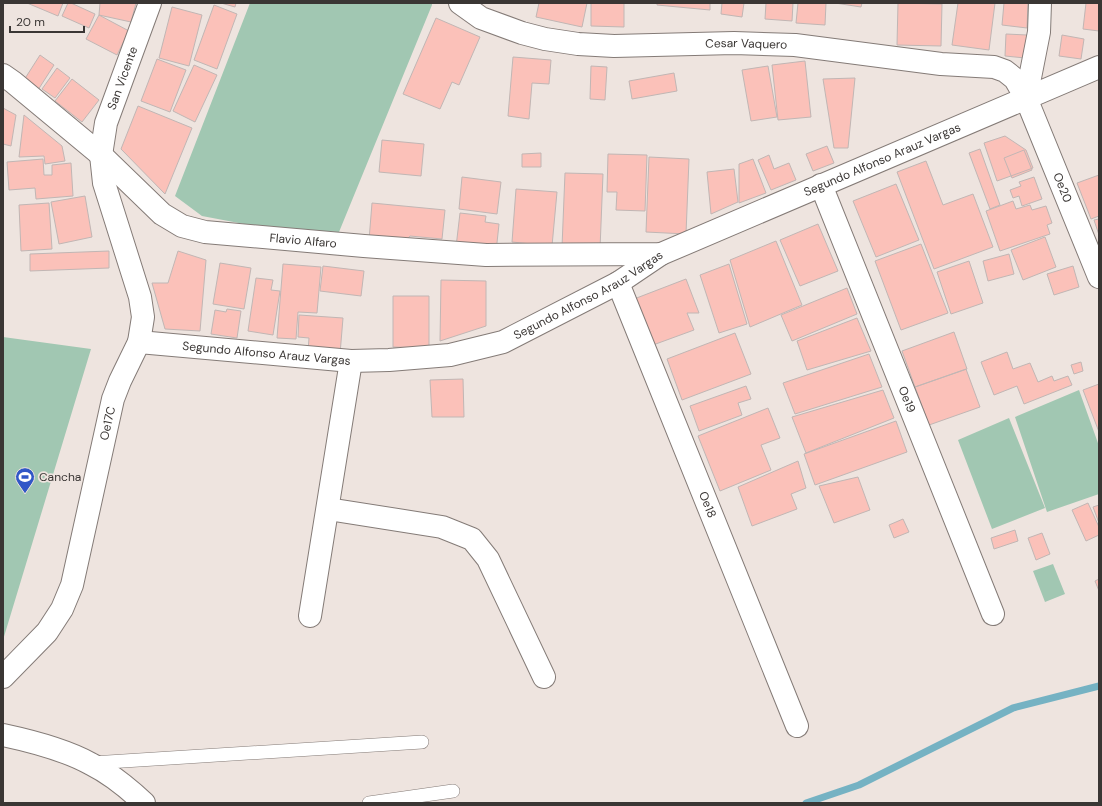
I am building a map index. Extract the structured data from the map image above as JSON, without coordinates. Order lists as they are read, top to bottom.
{
  "streets": {
    "street": [
      "Cesar Vaquero",
      "San Vicente",
      "Segundo Alfonso Arauz Vargas",
      "Oe20",
      "Flavio Alfaro",
      "Oe19",
      "Oe17C",
      "Oe18"
    ]
  },
  "crossings": [
    ["Cesar Vaquero", "Segundo Alfonso Arauz Vargas"],
    ["Cesar Vaquero", "Oe20"],
    ["San Vicente", "Flavio Alfaro"],
    ["San Vicente", "Oe17C"],
    ["Segundo Alfonso Arauz Vargas", "Oe20"],
    ["Segundo Alfonso Arauz Vargas", "Flavio Alfaro"],
    ["Segundo Alfonso Arauz Vargas", "Oe19"],
    ["Segundo Alfonso Arauz Vargas", "Oe17C"],
    ["Segundo Alfonso Arauz Vargas", "Oe18"],
    ["Flavio Alfaro", "Oe17C"]
  ],
  "places": {
    "sports": ["Cancha"]
  },
  "scale_bar": "20 m"
}
